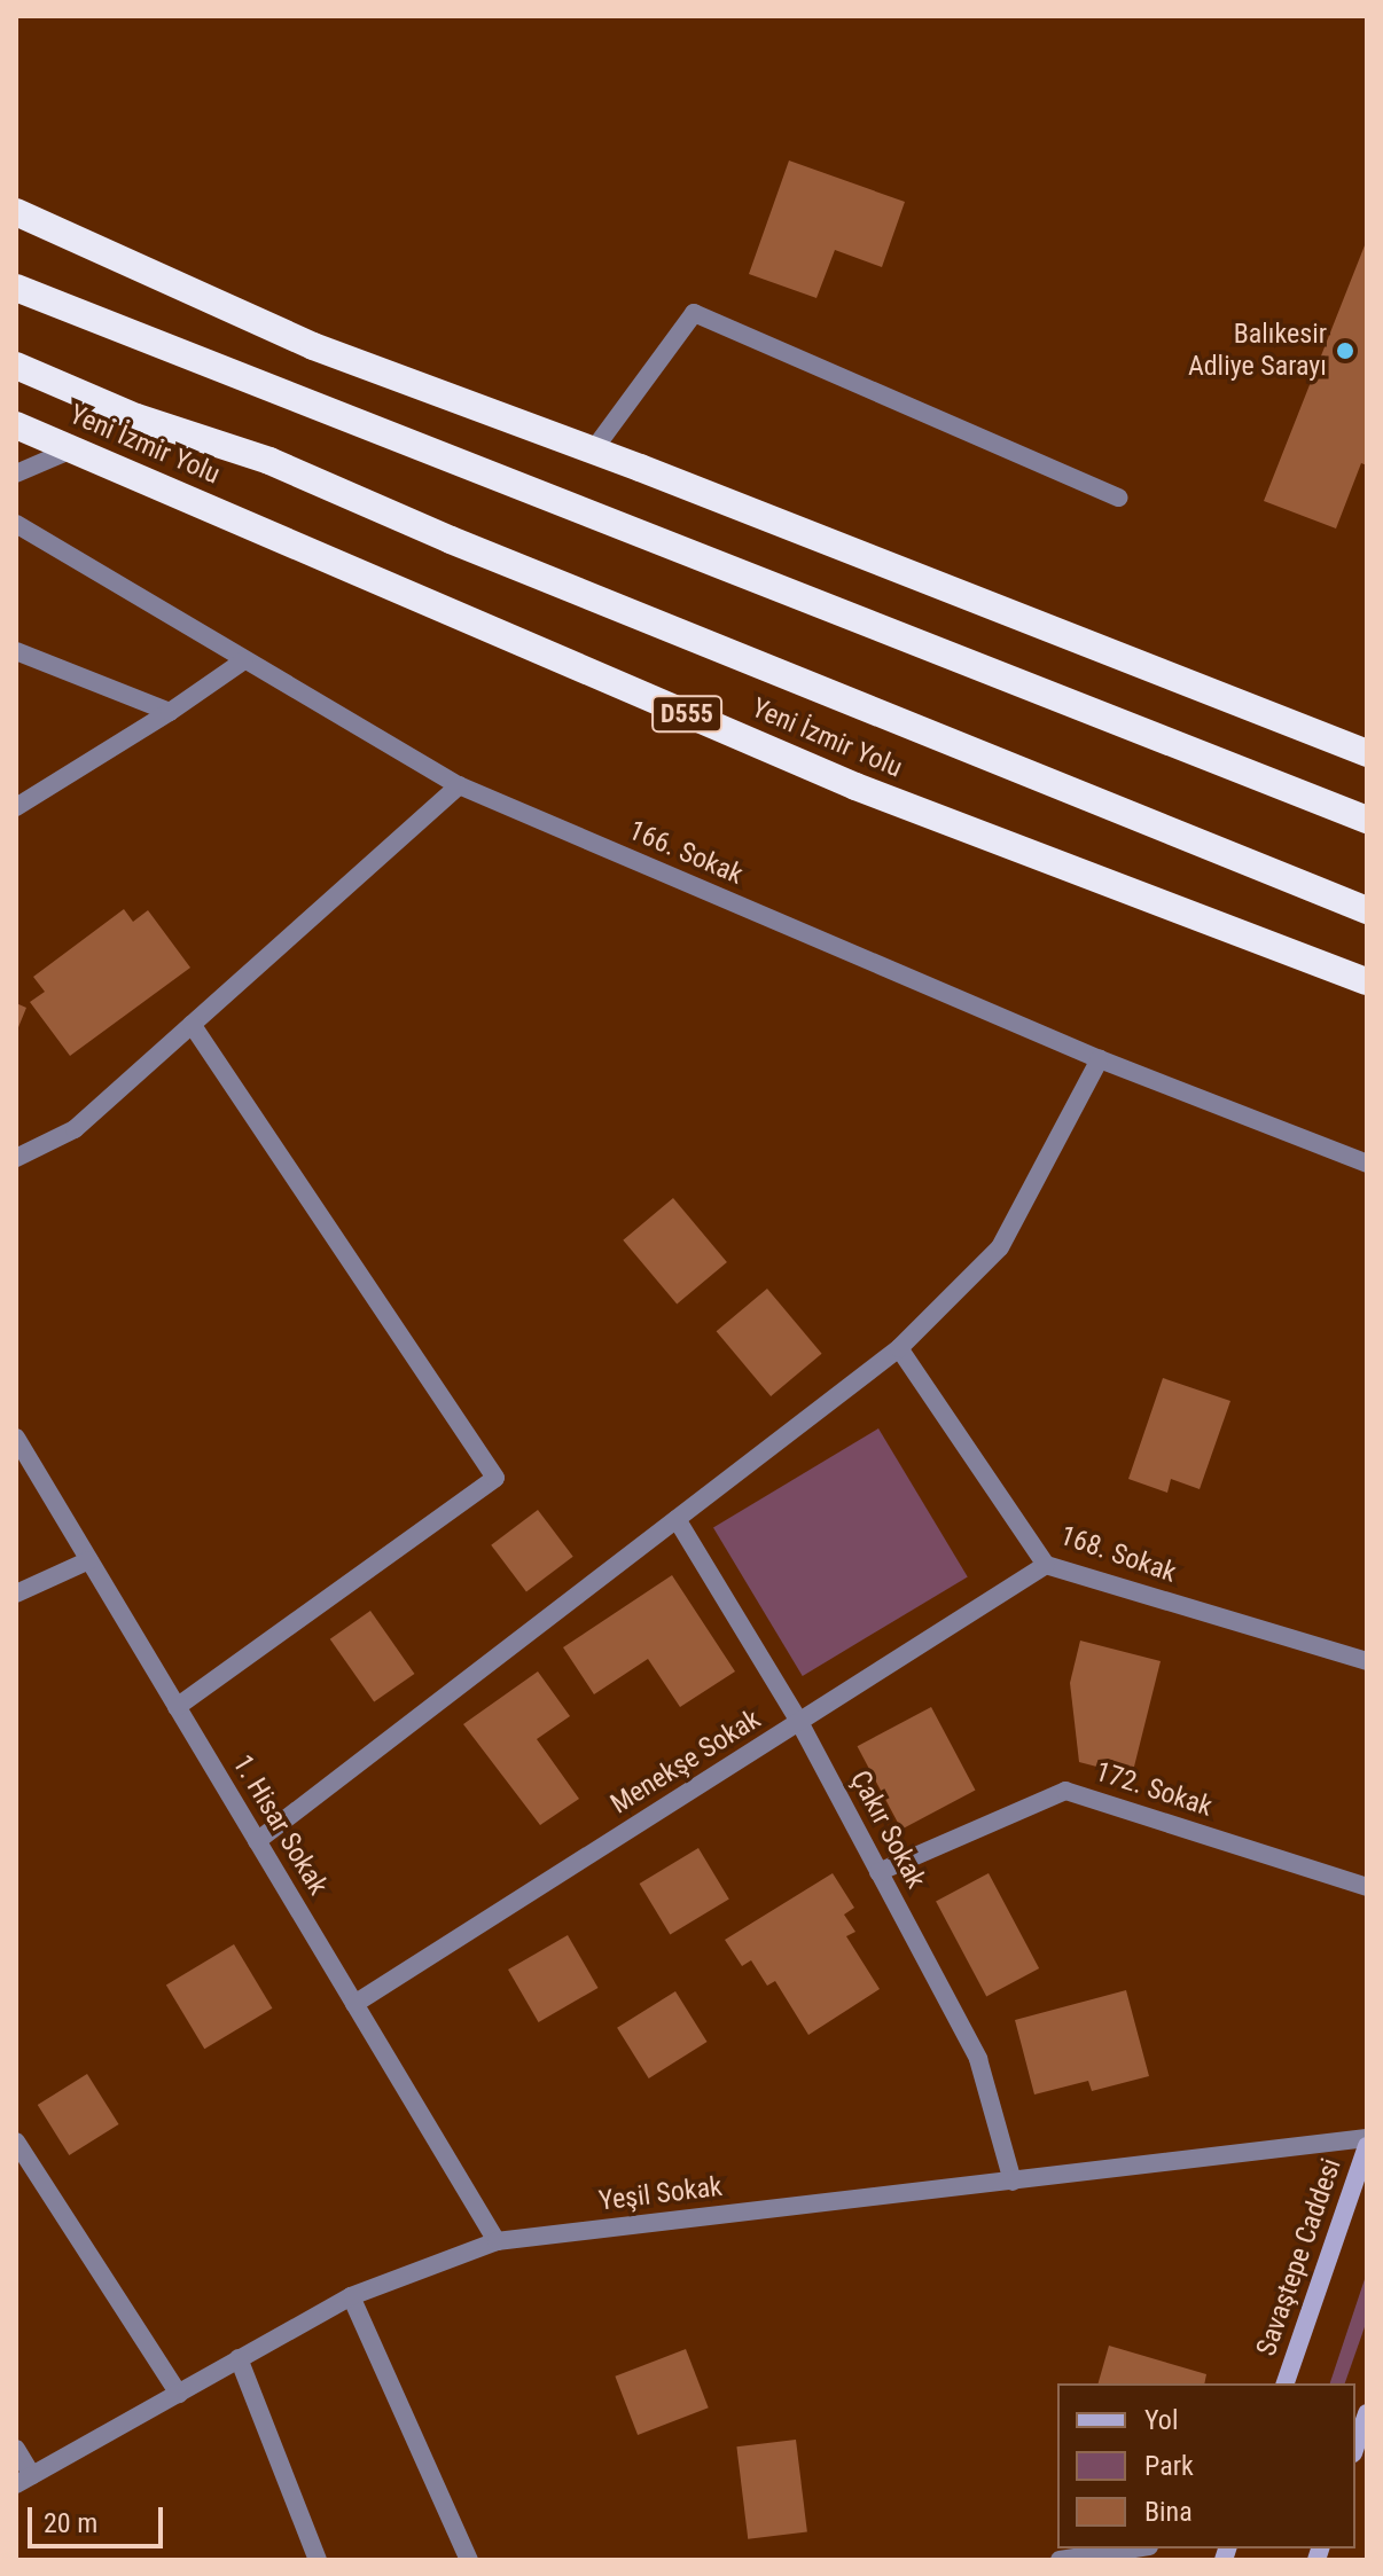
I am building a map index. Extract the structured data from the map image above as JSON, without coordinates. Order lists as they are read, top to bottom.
{
  "streets": {
    "highway": ["Yeni İzmir Yolu", "D555"],
    "main road": ["Savaştepe Caddesi"],
    "street": [
      "166. Sokak",
      "168. Sokak",
      "Menekşe Sokak",
      "172. Sokak",
      "1. Hisar Sokak",
      "Çakır Sokak",
      "Yeşil Sokak"
    ]
  },
  "crossings": [
    ["168. Sokak", "Menekşe Sokak"],
    ["Menekşe Sokak", "1. Hisar Sokak"],
    ["Menekşe Sokak", "Çakır Sokak"],
    ["172. Sokak", "Çakır Sokak"],
    ["1. Hisar Sokak", "Yeşil Sokak"],
    ["Çakır Sokak", "Yeşil Sokak"]
  ],
  "places": ["Balıkesir Adliye Sarayı"],
  "legend": ["Yol", "Park", "Bina"],
  "scale_bar": "20 m"
}
